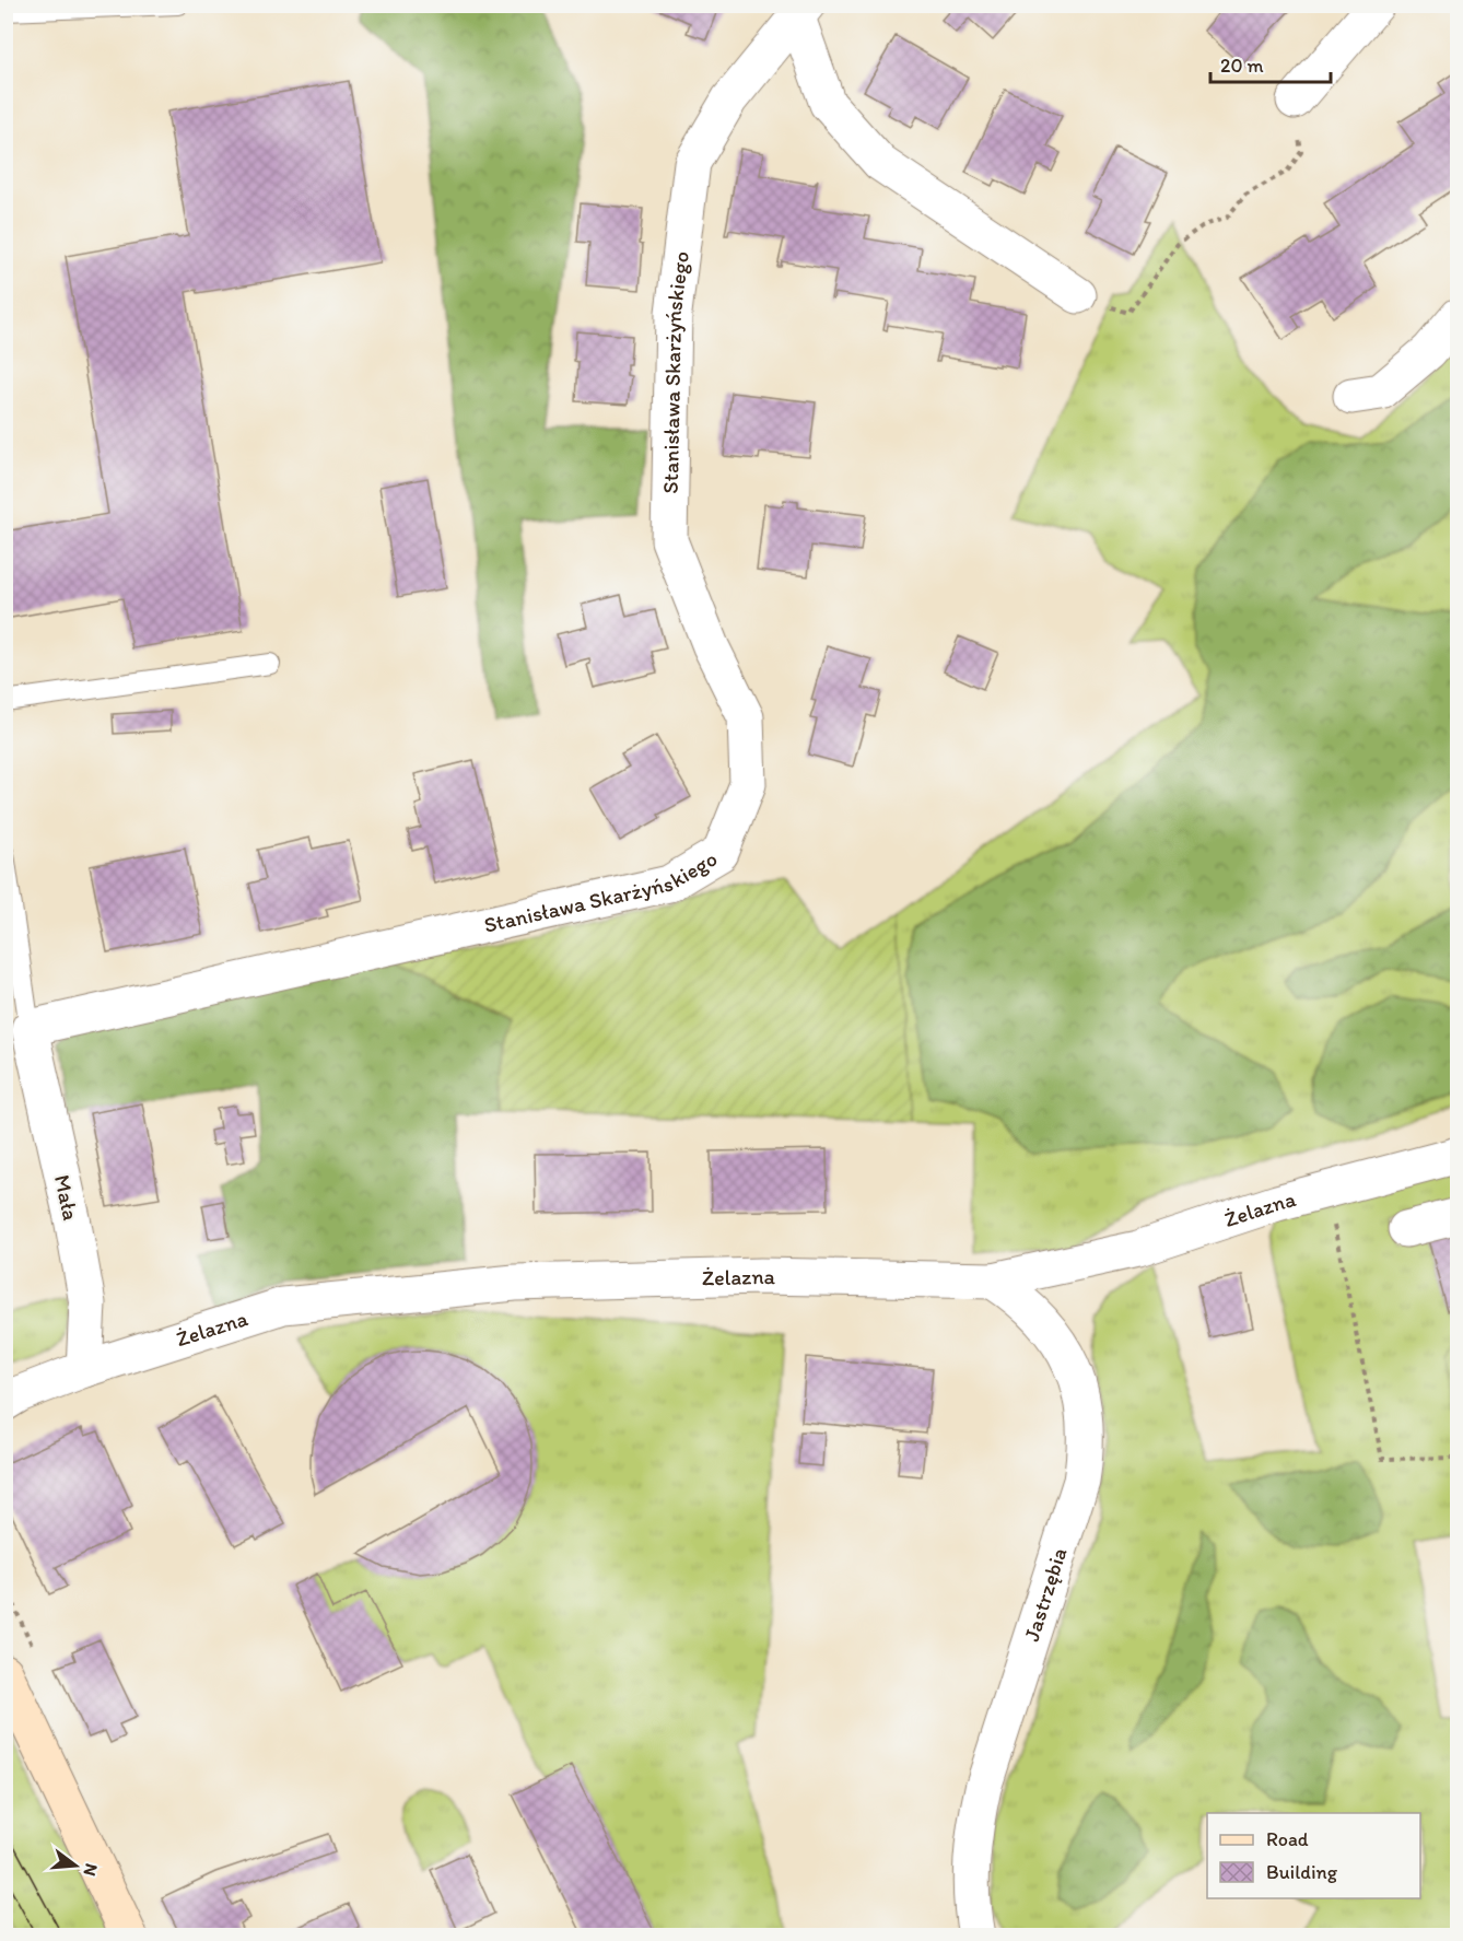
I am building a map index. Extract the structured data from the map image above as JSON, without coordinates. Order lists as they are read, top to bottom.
{
  "streets": {
    "street": [
      "Stanisława Skarżyńskiego",
      "Mała",
      "Żelazna",
      "Jastrzębia"
    ]
  },
  "crossings": [
    ["Stanisława Skarżyńskiego", "Mała"],
    ["Mała", "Żelazna"],
    ["Żelazna", "Jastrzębia"]
  ],
  "legend": ["Road", "Building"],
  "scale_bar": "20 m",
  "north": "right"
}
